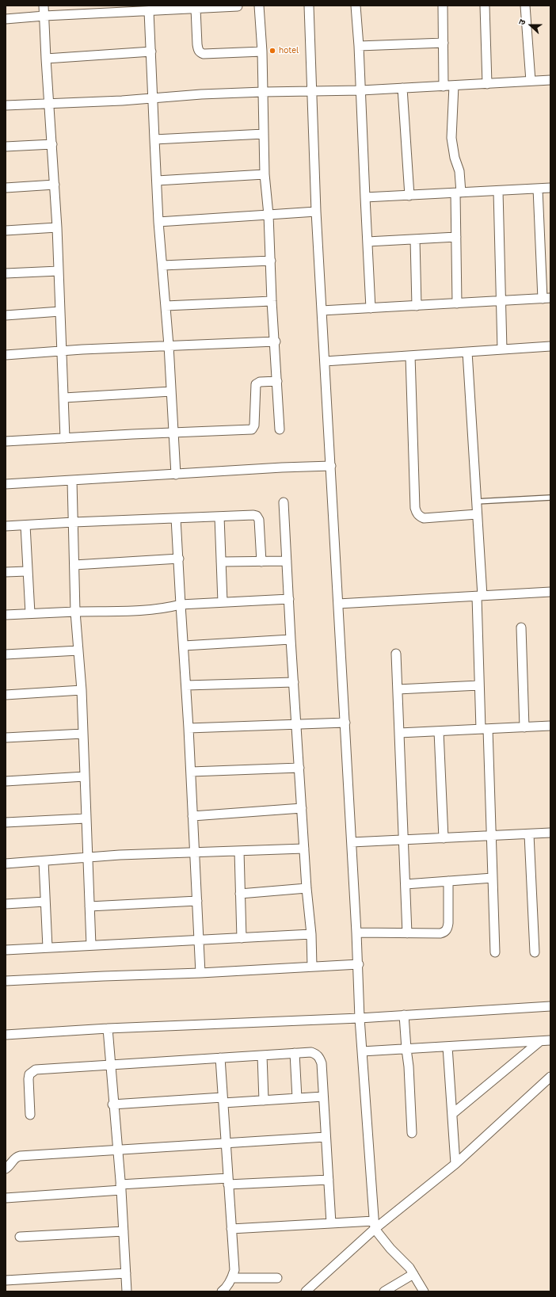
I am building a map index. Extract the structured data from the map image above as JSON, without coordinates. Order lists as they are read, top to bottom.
{
  "places": ["hotel"],
  "north": "left"
}
